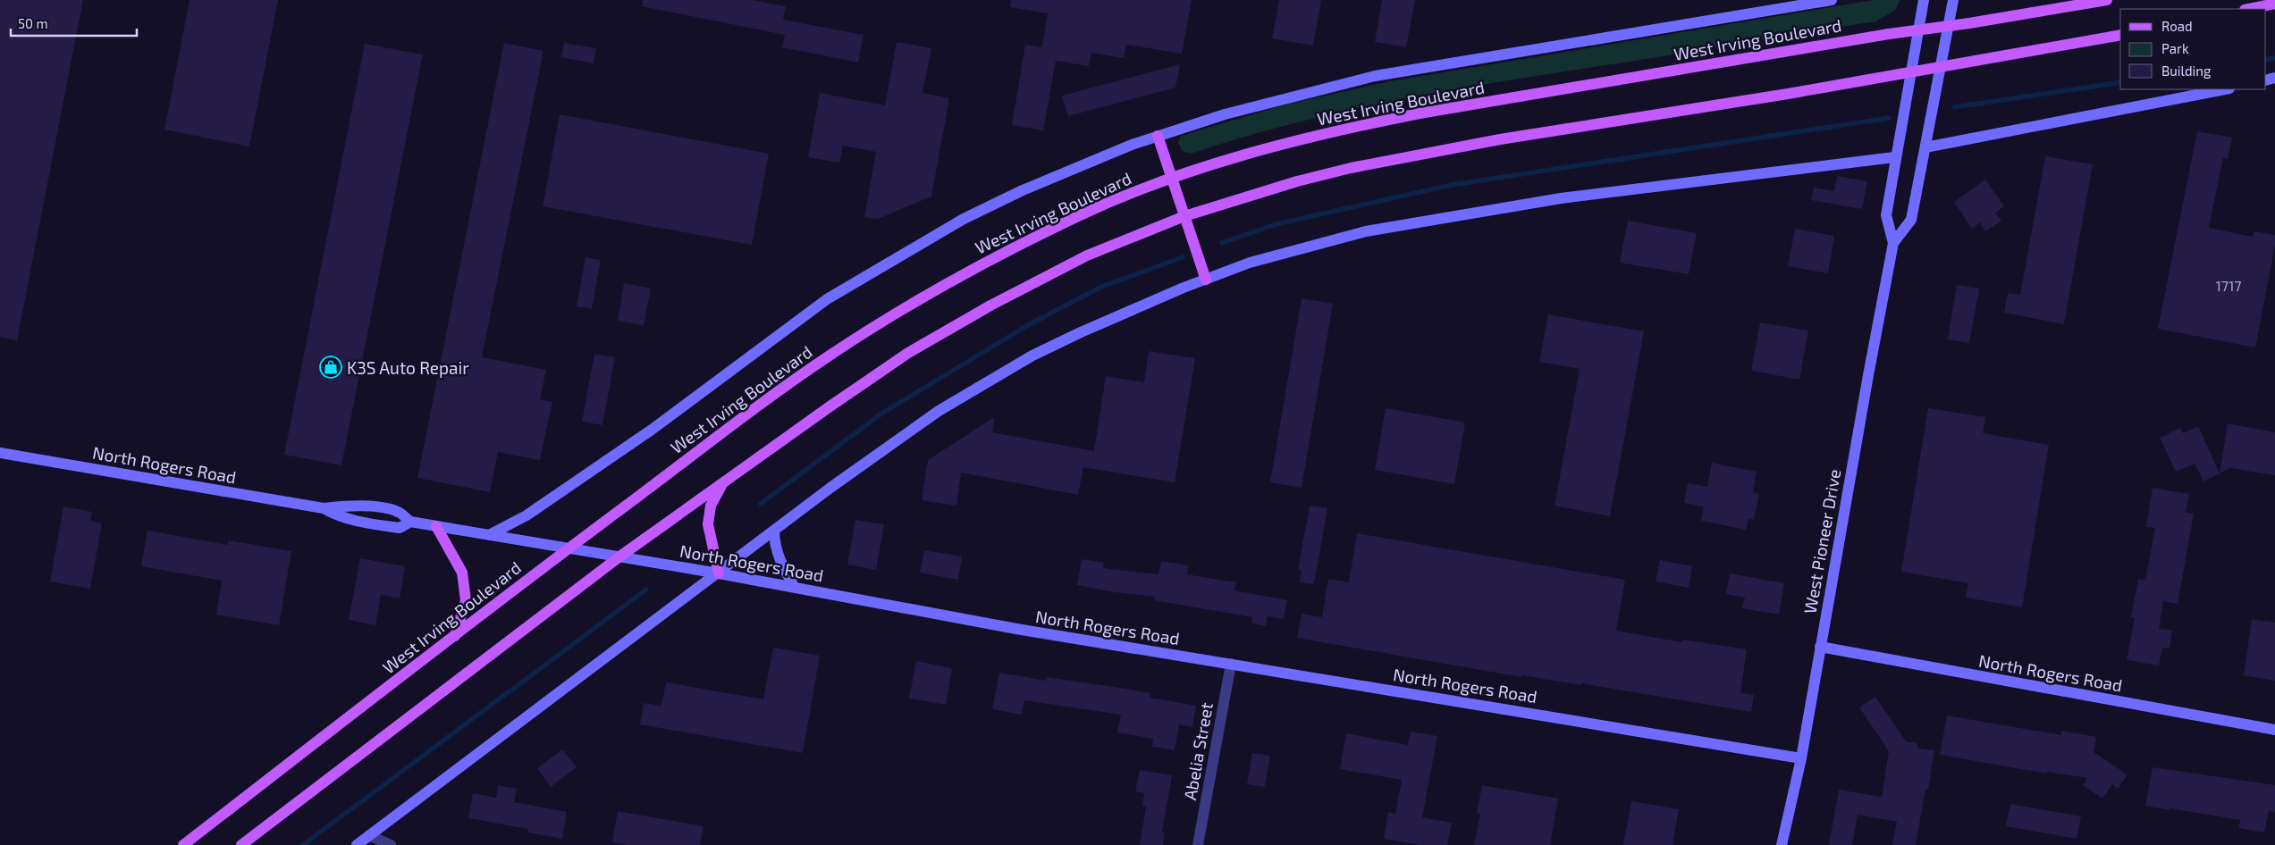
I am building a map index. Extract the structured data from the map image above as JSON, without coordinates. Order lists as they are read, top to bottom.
{
  "streets": {
    "main road": ["West Irving Boulevard"],
    "street": ["North Rogers Road", "West Pioneer Drive", "Abelia Street"]
  },
  "crossings": [
    ["West Irving Boulevard", "North Rogers Road"],
    ["West Irving Boulevard", "West Pioneer Drive"],
    ["North Rogers Road", "West Pioneer Drive"],
    ["North Rogers Road", "Abelia Street"]
  ],
  "places": {
    "shop": ["K3S Auto Repair"]
  },
  "house_numbers": ["1717"],
  "legend": ["Road", "Park", "Building"],
  "scale_bar": "50 m"
}
